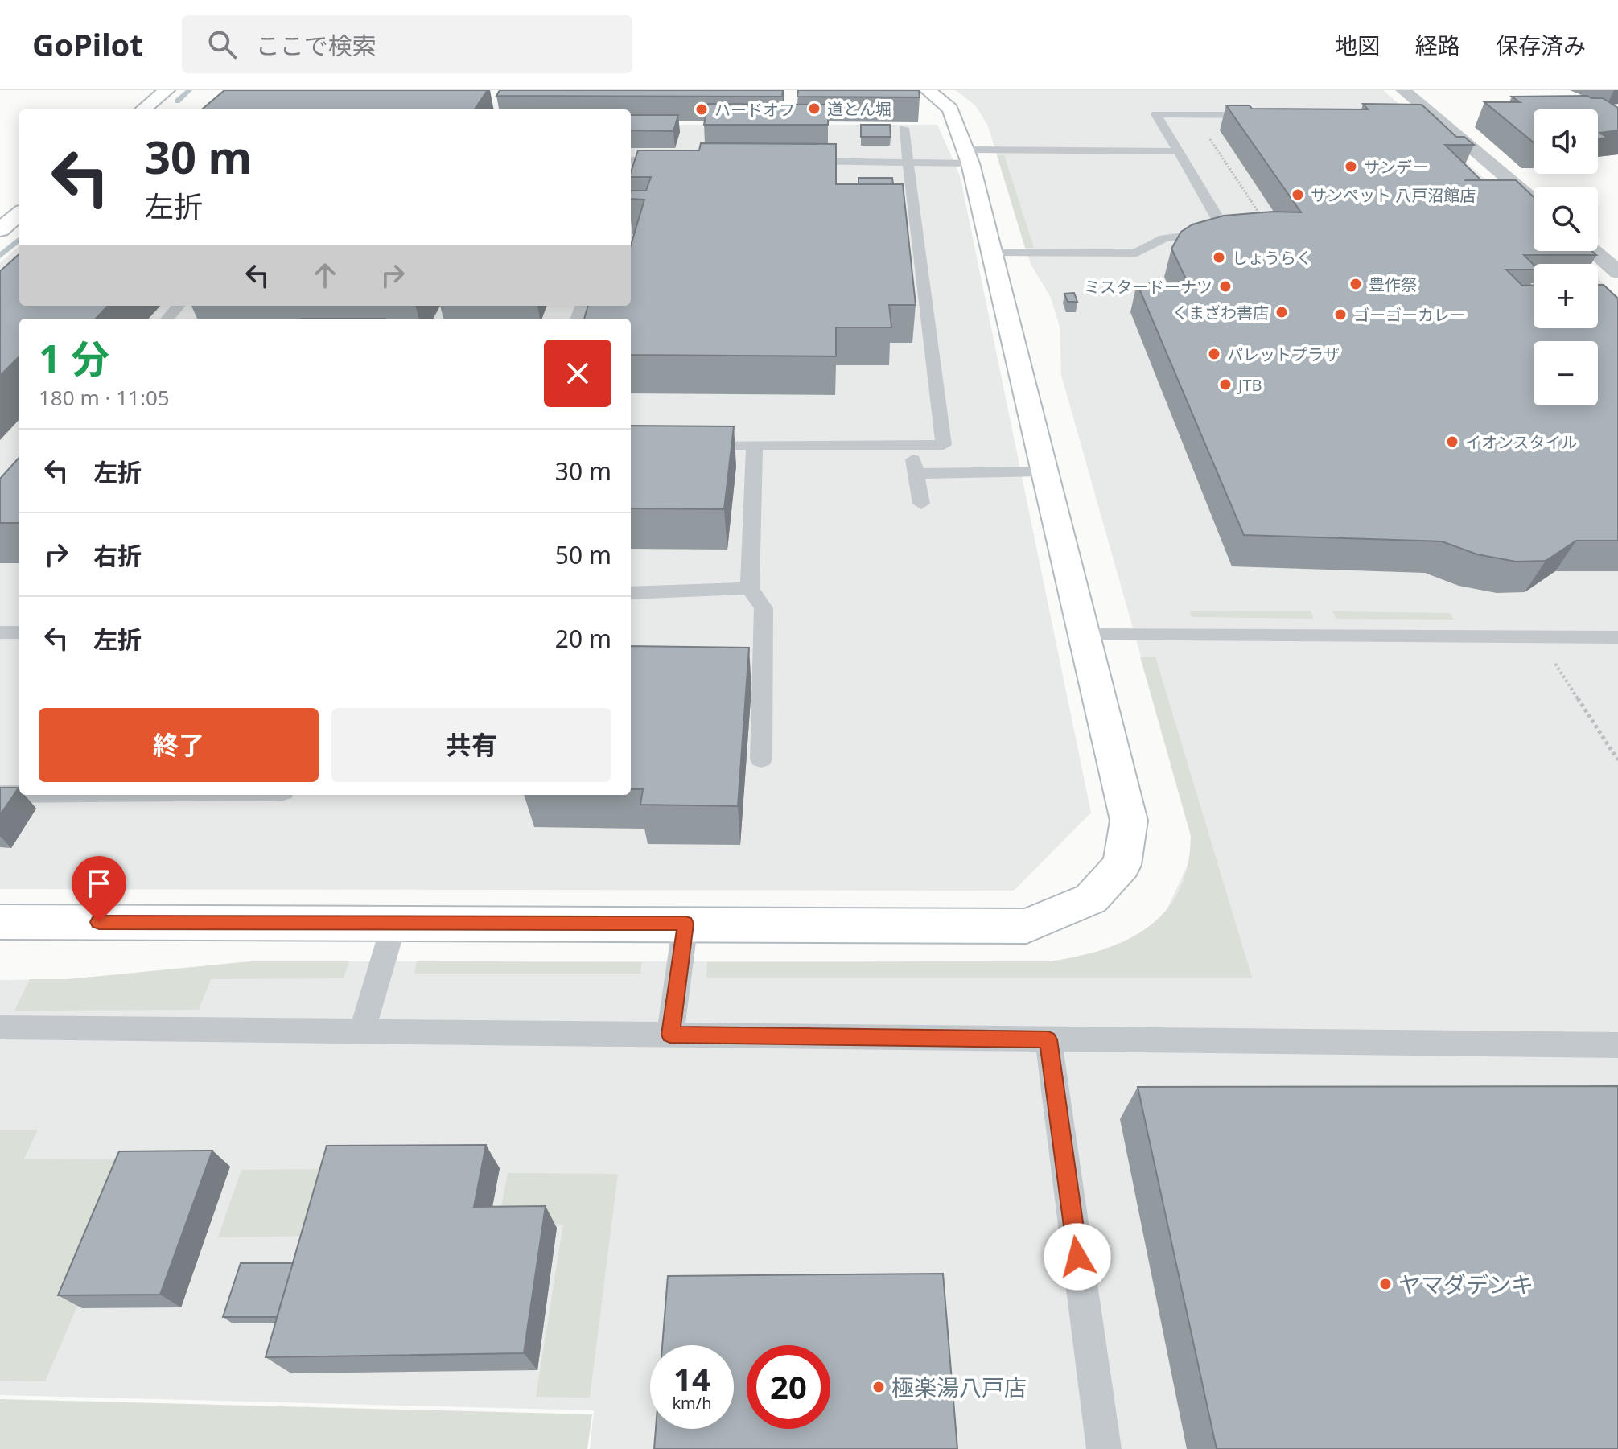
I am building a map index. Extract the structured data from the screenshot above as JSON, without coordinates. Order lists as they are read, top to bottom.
{
  "places": [
    "道とん堀",
    "ハードオフ",
    "サンデー",
    "サンペット 八戸沼館店",
    "しょうらく",
    "豊作祭",
    "ミスタードーナツ",
    "くまざわ書店",
    "ゴーゴーカレー",
    "パレットプラザ",
    "JTB",
    "イオンスタイル",
    "ヤマダデンキ",
    "極楽湯八戸店"
  ],
  "page": {
    "header": "GoPilot",
    "search": "ここで検索",
    "nav": ["地図", "経路", "保存済み"],
    "map_buttons": ["+", "−"],
    "turn": ["30 m", "左折"],
    "heading": ["1 分", "180 m · 11:05"],
    "list": [
      {
        "name": "左折",
        "value": "30 m"
      },
      {
        "name": "右折",
        "value": "50 m"
      },
      {
        "name": "左折",
        "value": "20 m"
      }
    ],
    "buttons": ["終了", "共有"],
    "speed": "14 km/h",
    "limit": "20"
  }
}
